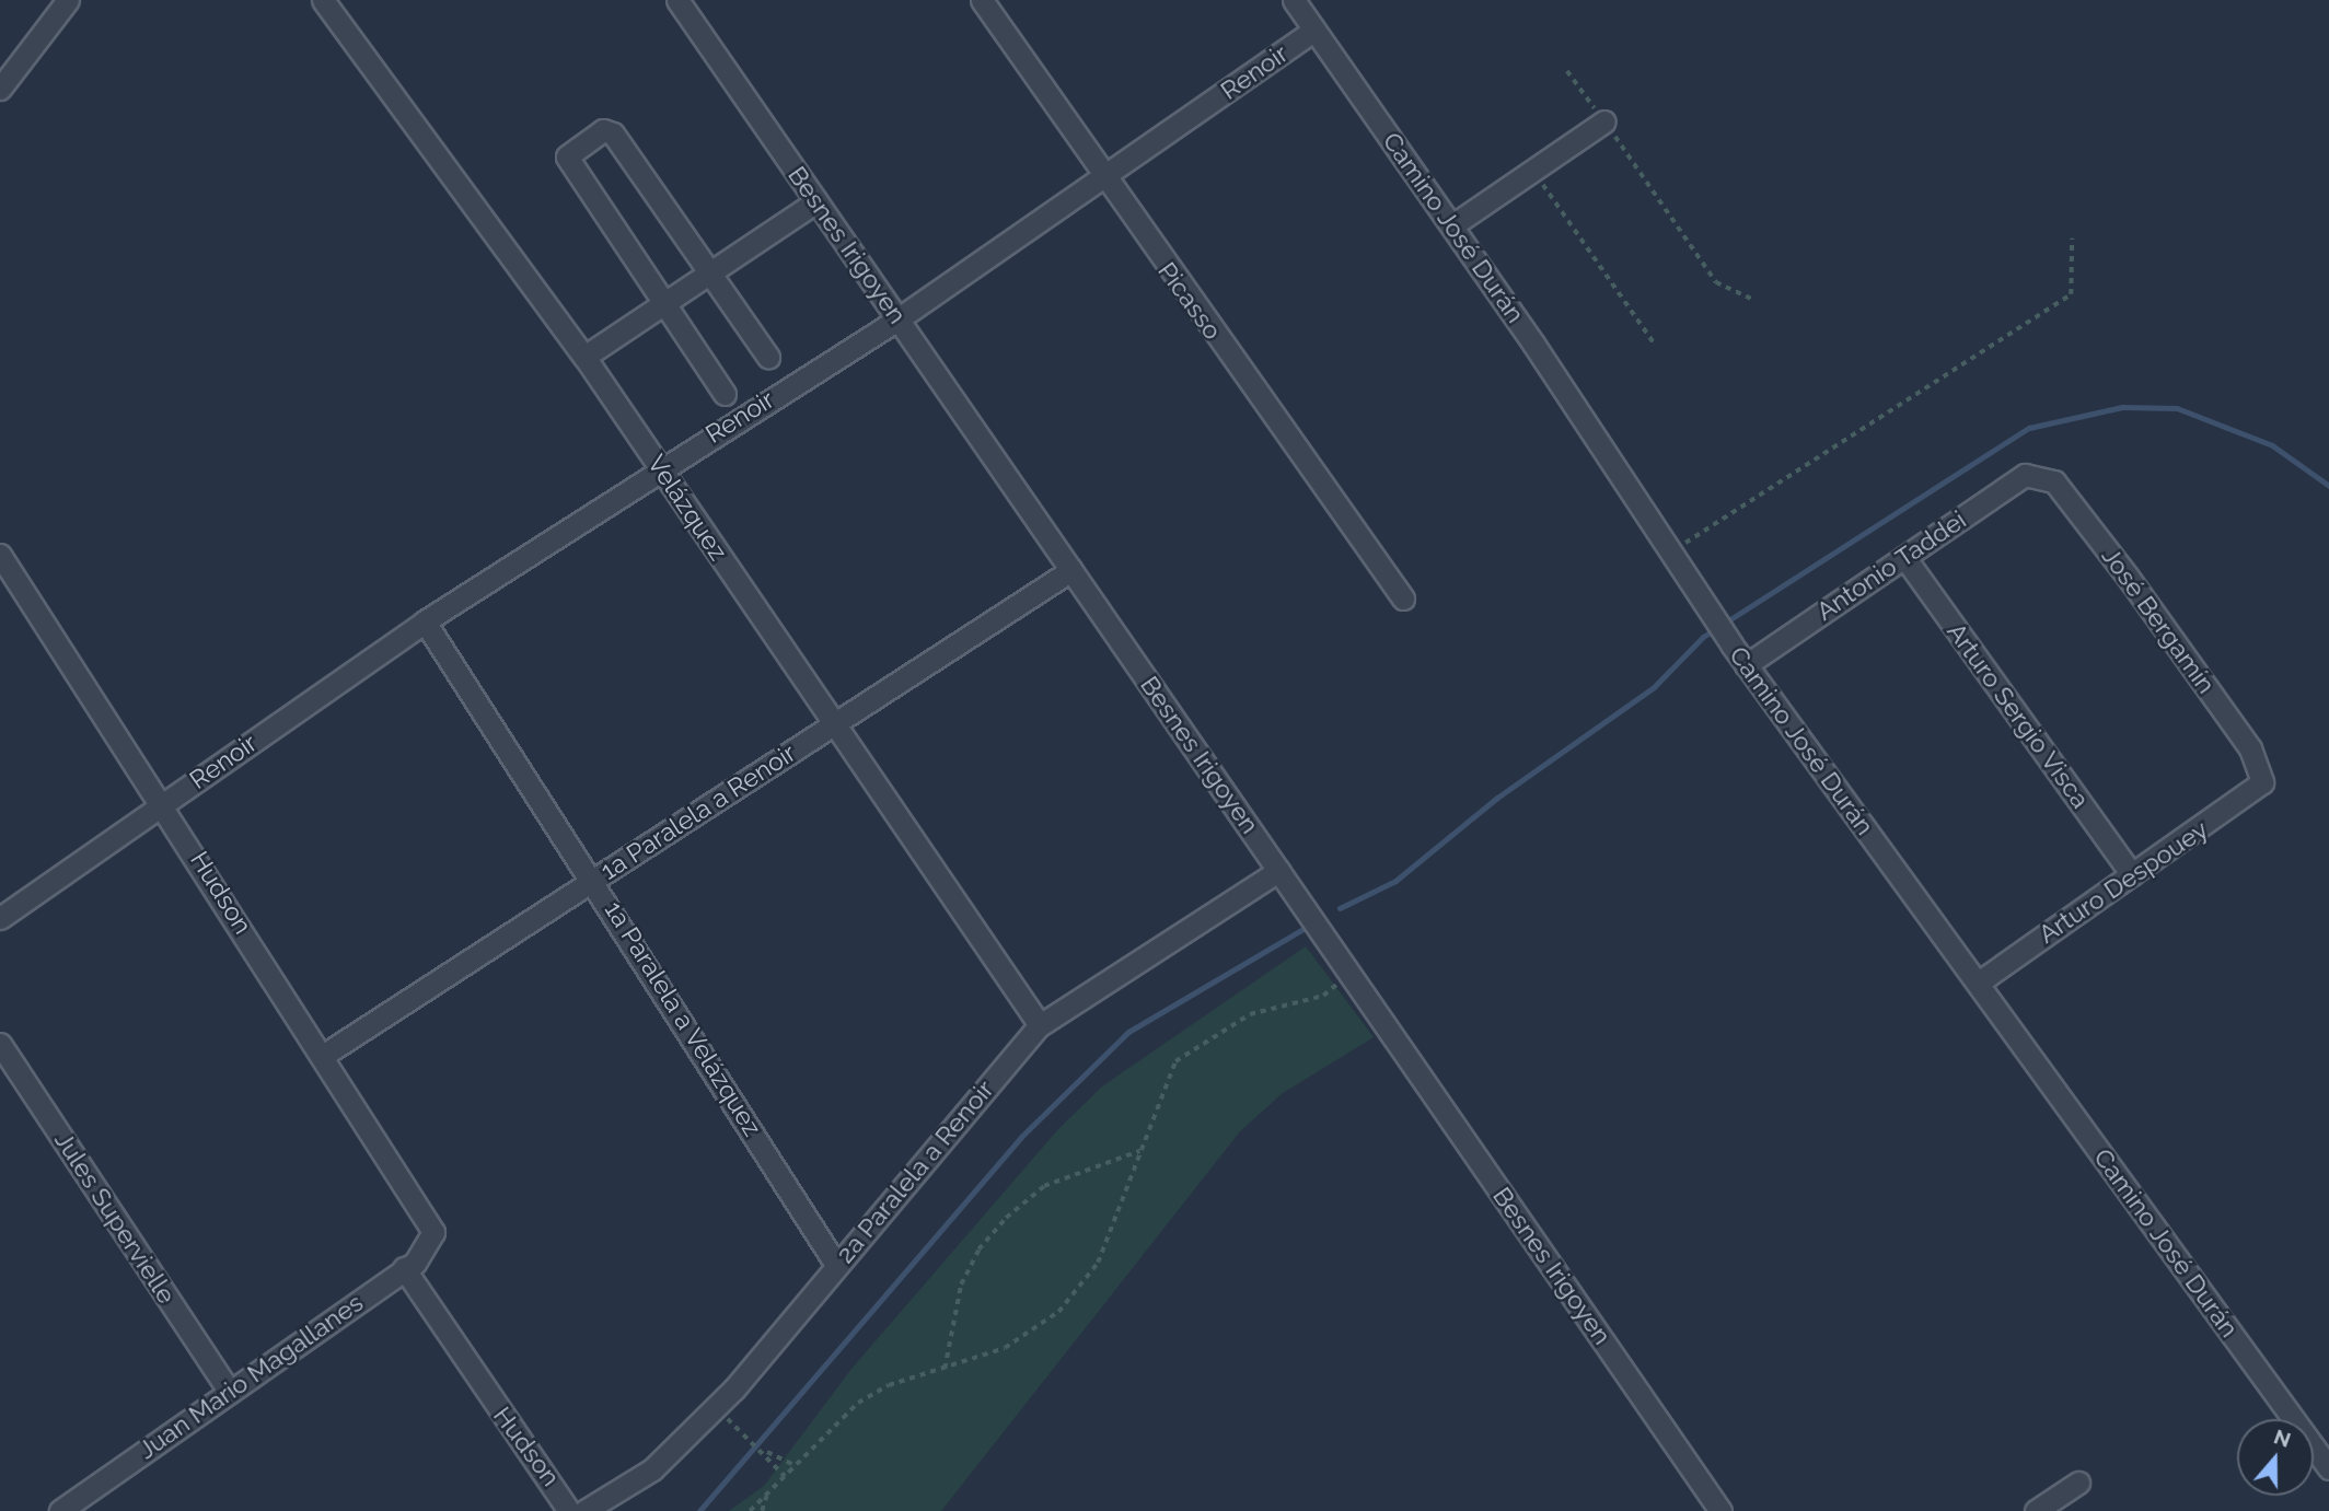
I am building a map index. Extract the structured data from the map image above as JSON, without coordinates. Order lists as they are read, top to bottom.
{
  "streets": {
    "street": [
      "Renoir",
      "Camino José Durán",
      "Besnes Irigoyen",
      "Picasso",
      "Velázquez",
      "Antonio Taddei",
      "José Bergamín",
      "Arturo Sergio Visca",
      "1a Paralela a Renoir",
      "Arturo Despouey",
      "Hudson",
      "1a Paralela a Velázquez",
      "2a Paralela a Renoir",
      "Jules Supervielle",
      "Juan Mario Magallanes"
    ]
  },
  "crossings": [
    ["Renoir", "Camino José Durán"],
    ["Renoir", "Besnes Irigoyen"],
    ["Renoir", "Picasso"],
    ["Renoir", "Velázquez"],
    ["Renoir", "Hudson"],
    ["Renoir", "1a Paralela a Velázquez"],
    ["Camino José Durán", "Antonio Taddei"],
    ["Camino José Durán", "Arturo Despouey"],
    ["Besnes Irigoyen", "1a Paralela a Renoir"],
    ["Besnes Irigoyen", "2a Paralela a Renoir"],
    ["Velázquez", "1a Paralela a Renoir"],
    ["Velázquez", "2a Paralela a Renoir"],
    ["Antonio Taddei", "José Bergamín"],
    ["Antonio Taddei", "Arturo Sergio Visca"],
    ["José Bergamín", "Arturo Despouey"],
    ["Arturo Sergio Visca", "Arturo Despouey"],
    ["1a Paralela a Renoir", "Hudson"],
    ["1a Paralela a Renoir", "1a Paralela a Velázquez"],
    ["Hudson", "Juan Mario Magallanes"],
    ["1a Paralela a Velázquez", "2a Paralela a Renoir"],
    ["Jules Supervielle", "Juan Mario Magallanes"]
  ],
  "north": "top"
}
